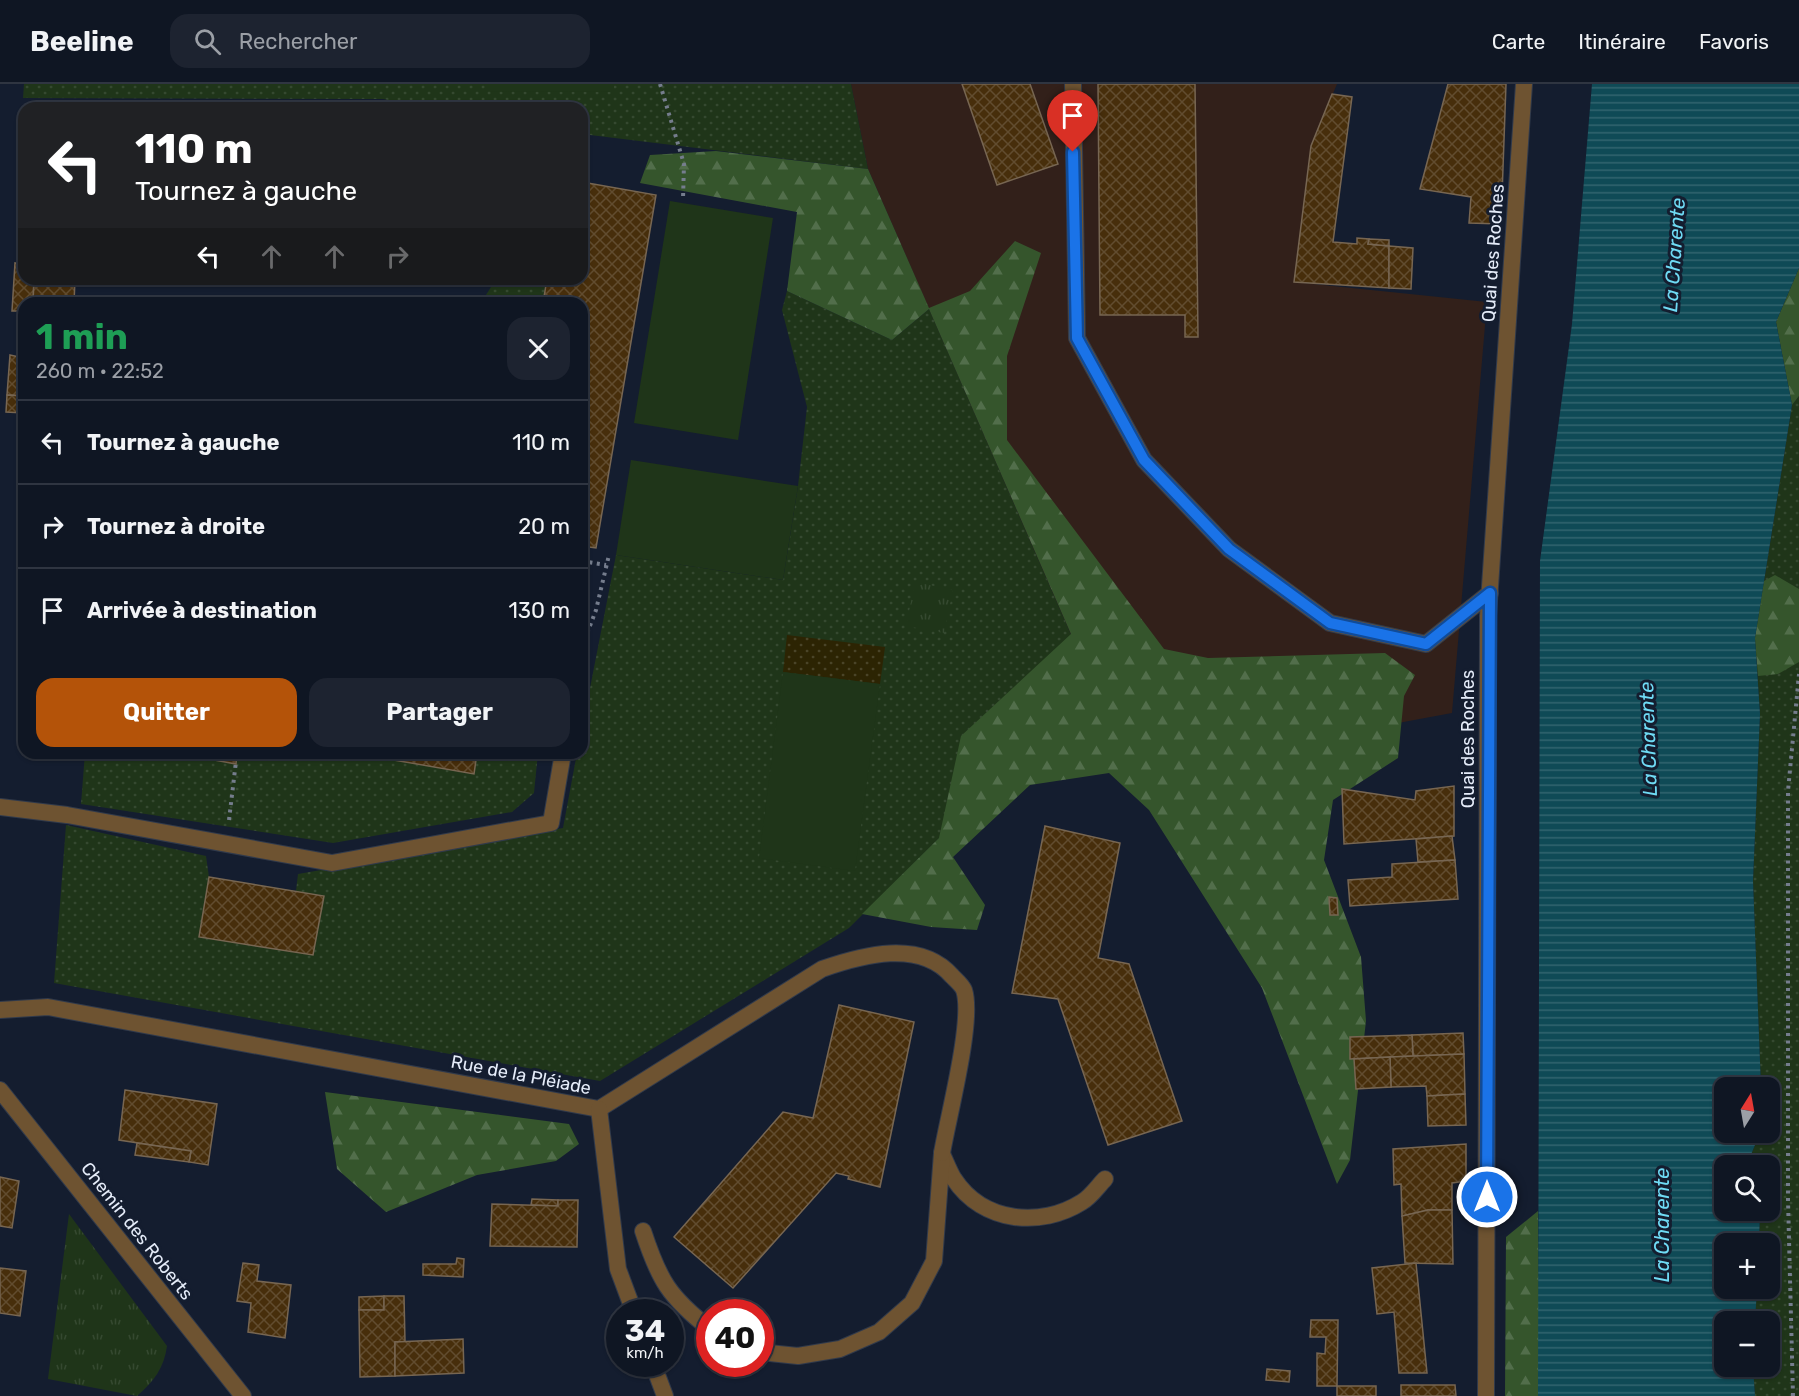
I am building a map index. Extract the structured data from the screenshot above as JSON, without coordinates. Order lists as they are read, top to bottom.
{
  "streets": {
    "street": ["Quai des Roches", "Rue de la Pléiade", "Chemin des Roberts"]
  },
  "water": ["La Charente"],
  "north": "top",
  "page": {
    "header": "Beeline",
    "search": "Rechercher",
    "nav": ["Carte", "Itinéraire", "Favoris"],
    "turn": ["110 m", "Tournez à gauche"],
    "heading": ["1 min", "260 m · 22:52"],
    "list": [
      {
        "name": "Tournez à gauche",
        "value": "110 m"
      },
      {
        "name": "Tournez à droite",
        "value": "20 m"
      },
      {
        "name": "Arrivée à destination",
        "value": "130 m"
      }
    ],
    "buttons": ["Quitter", "Partager"],
    "map_buttons": ["+", "−"],
    "speed": "34 km/h",
    "limit": "40"
  }
}
